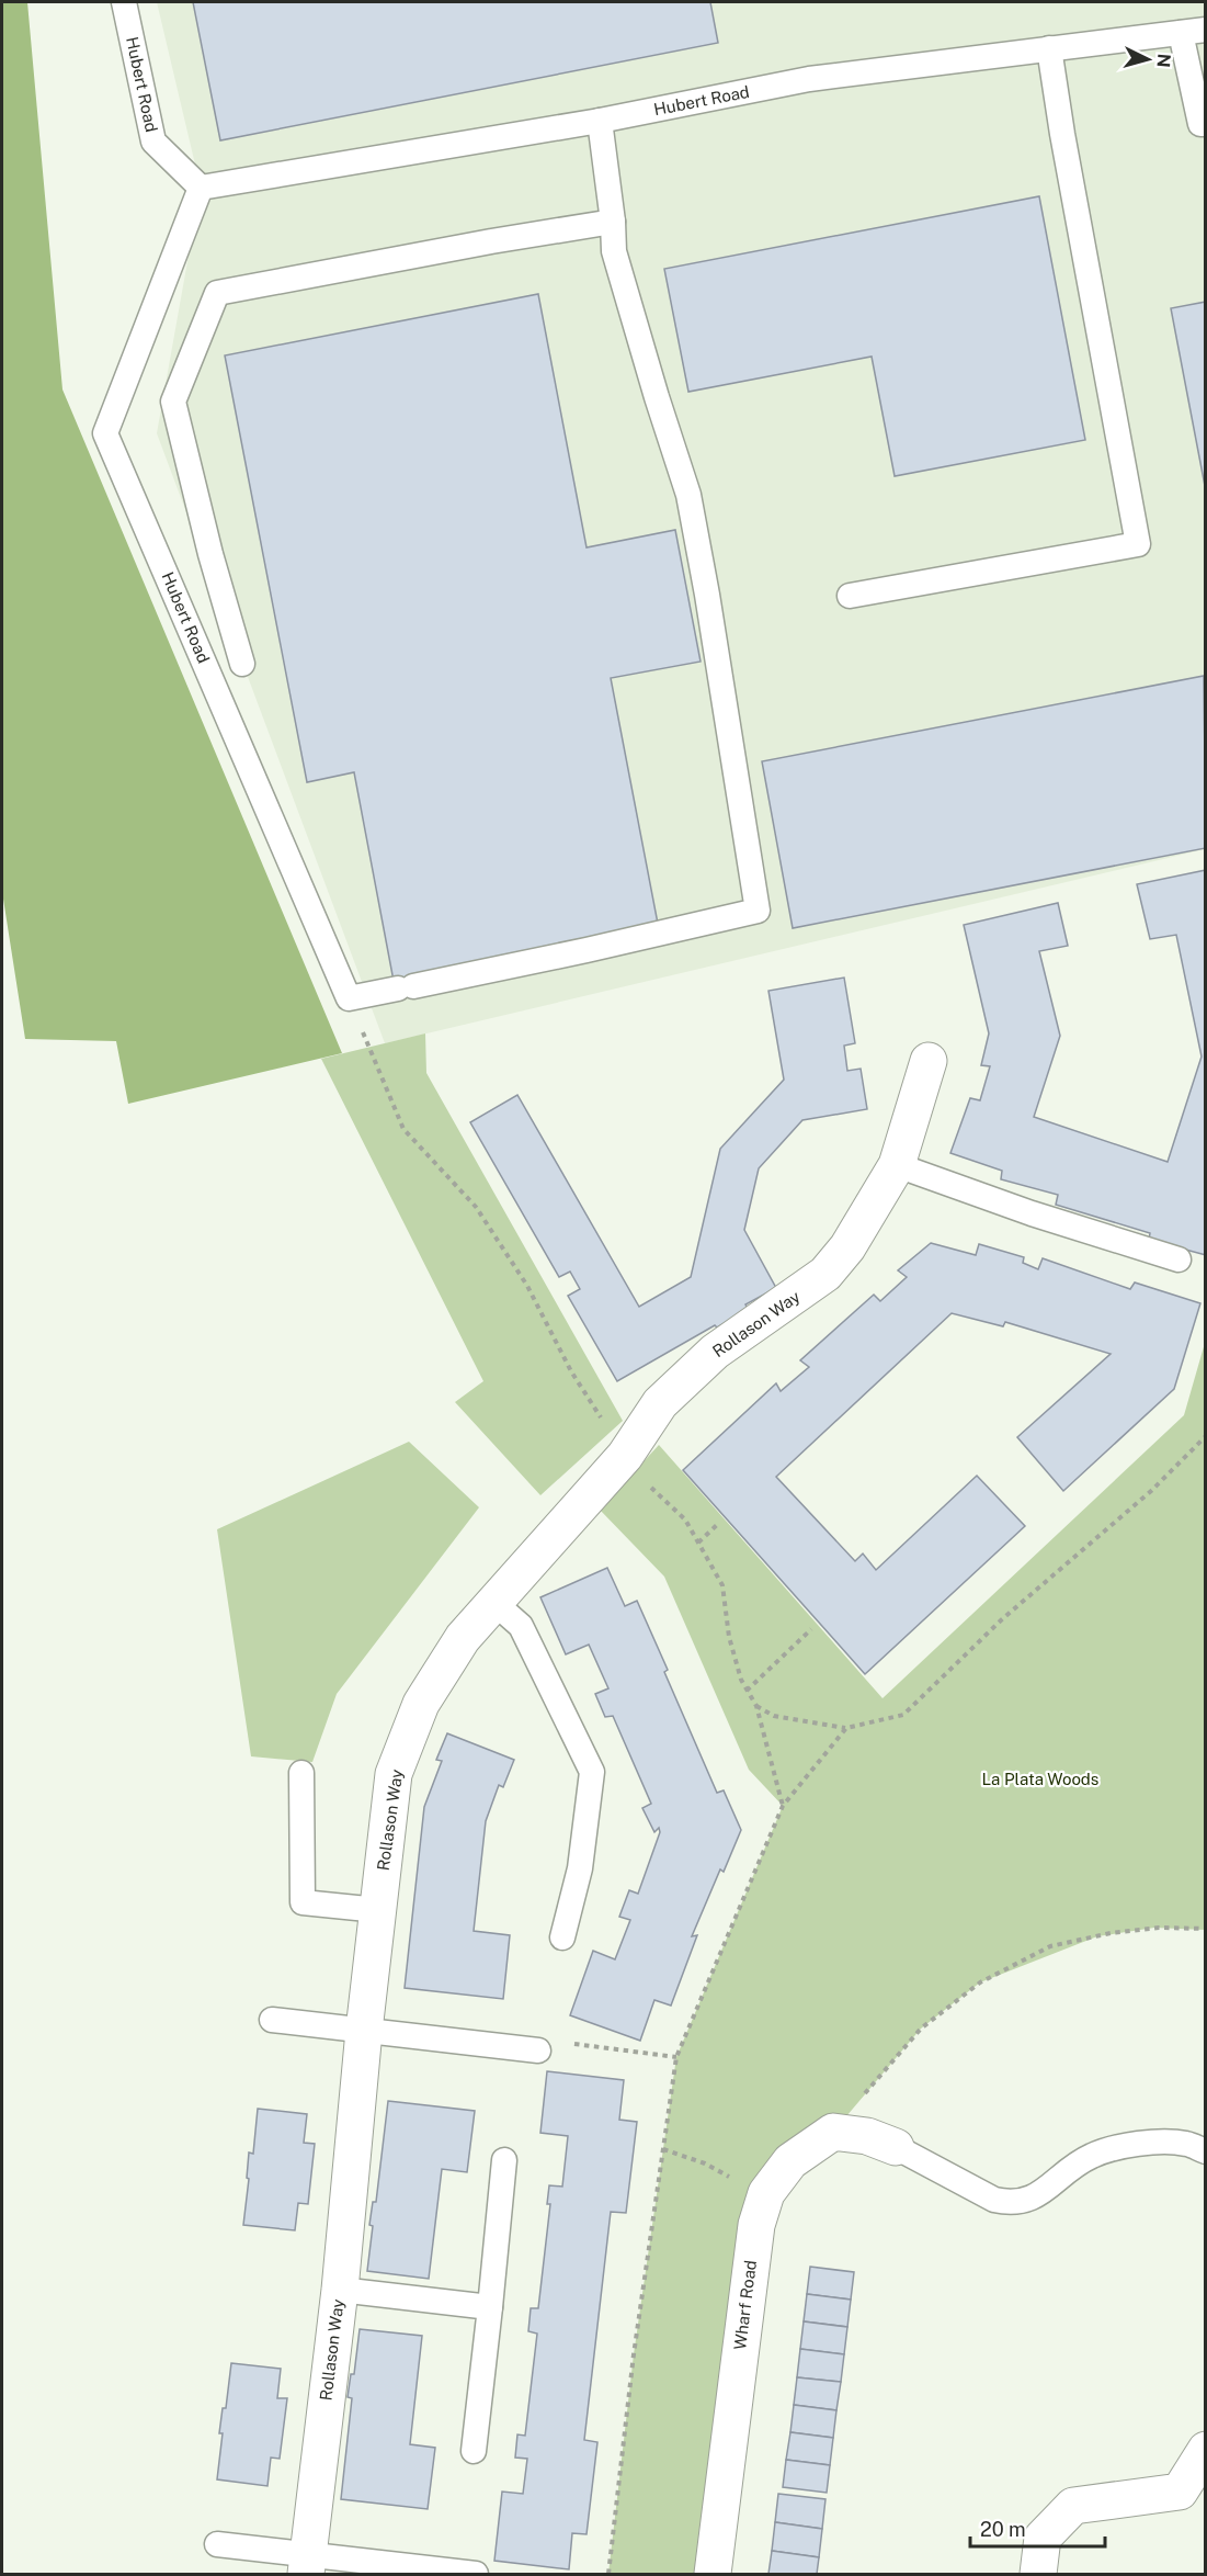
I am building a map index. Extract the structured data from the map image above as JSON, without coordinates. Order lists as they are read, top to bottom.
{
  "streets": {
    "street": ["Rollason Way", "Wharf Road"],
    "lane": ["Hubert Road"]
  },
  "parks": ["La Plata Woods"],
  "scale_bar": "20 m",
  "north": "right"
}
